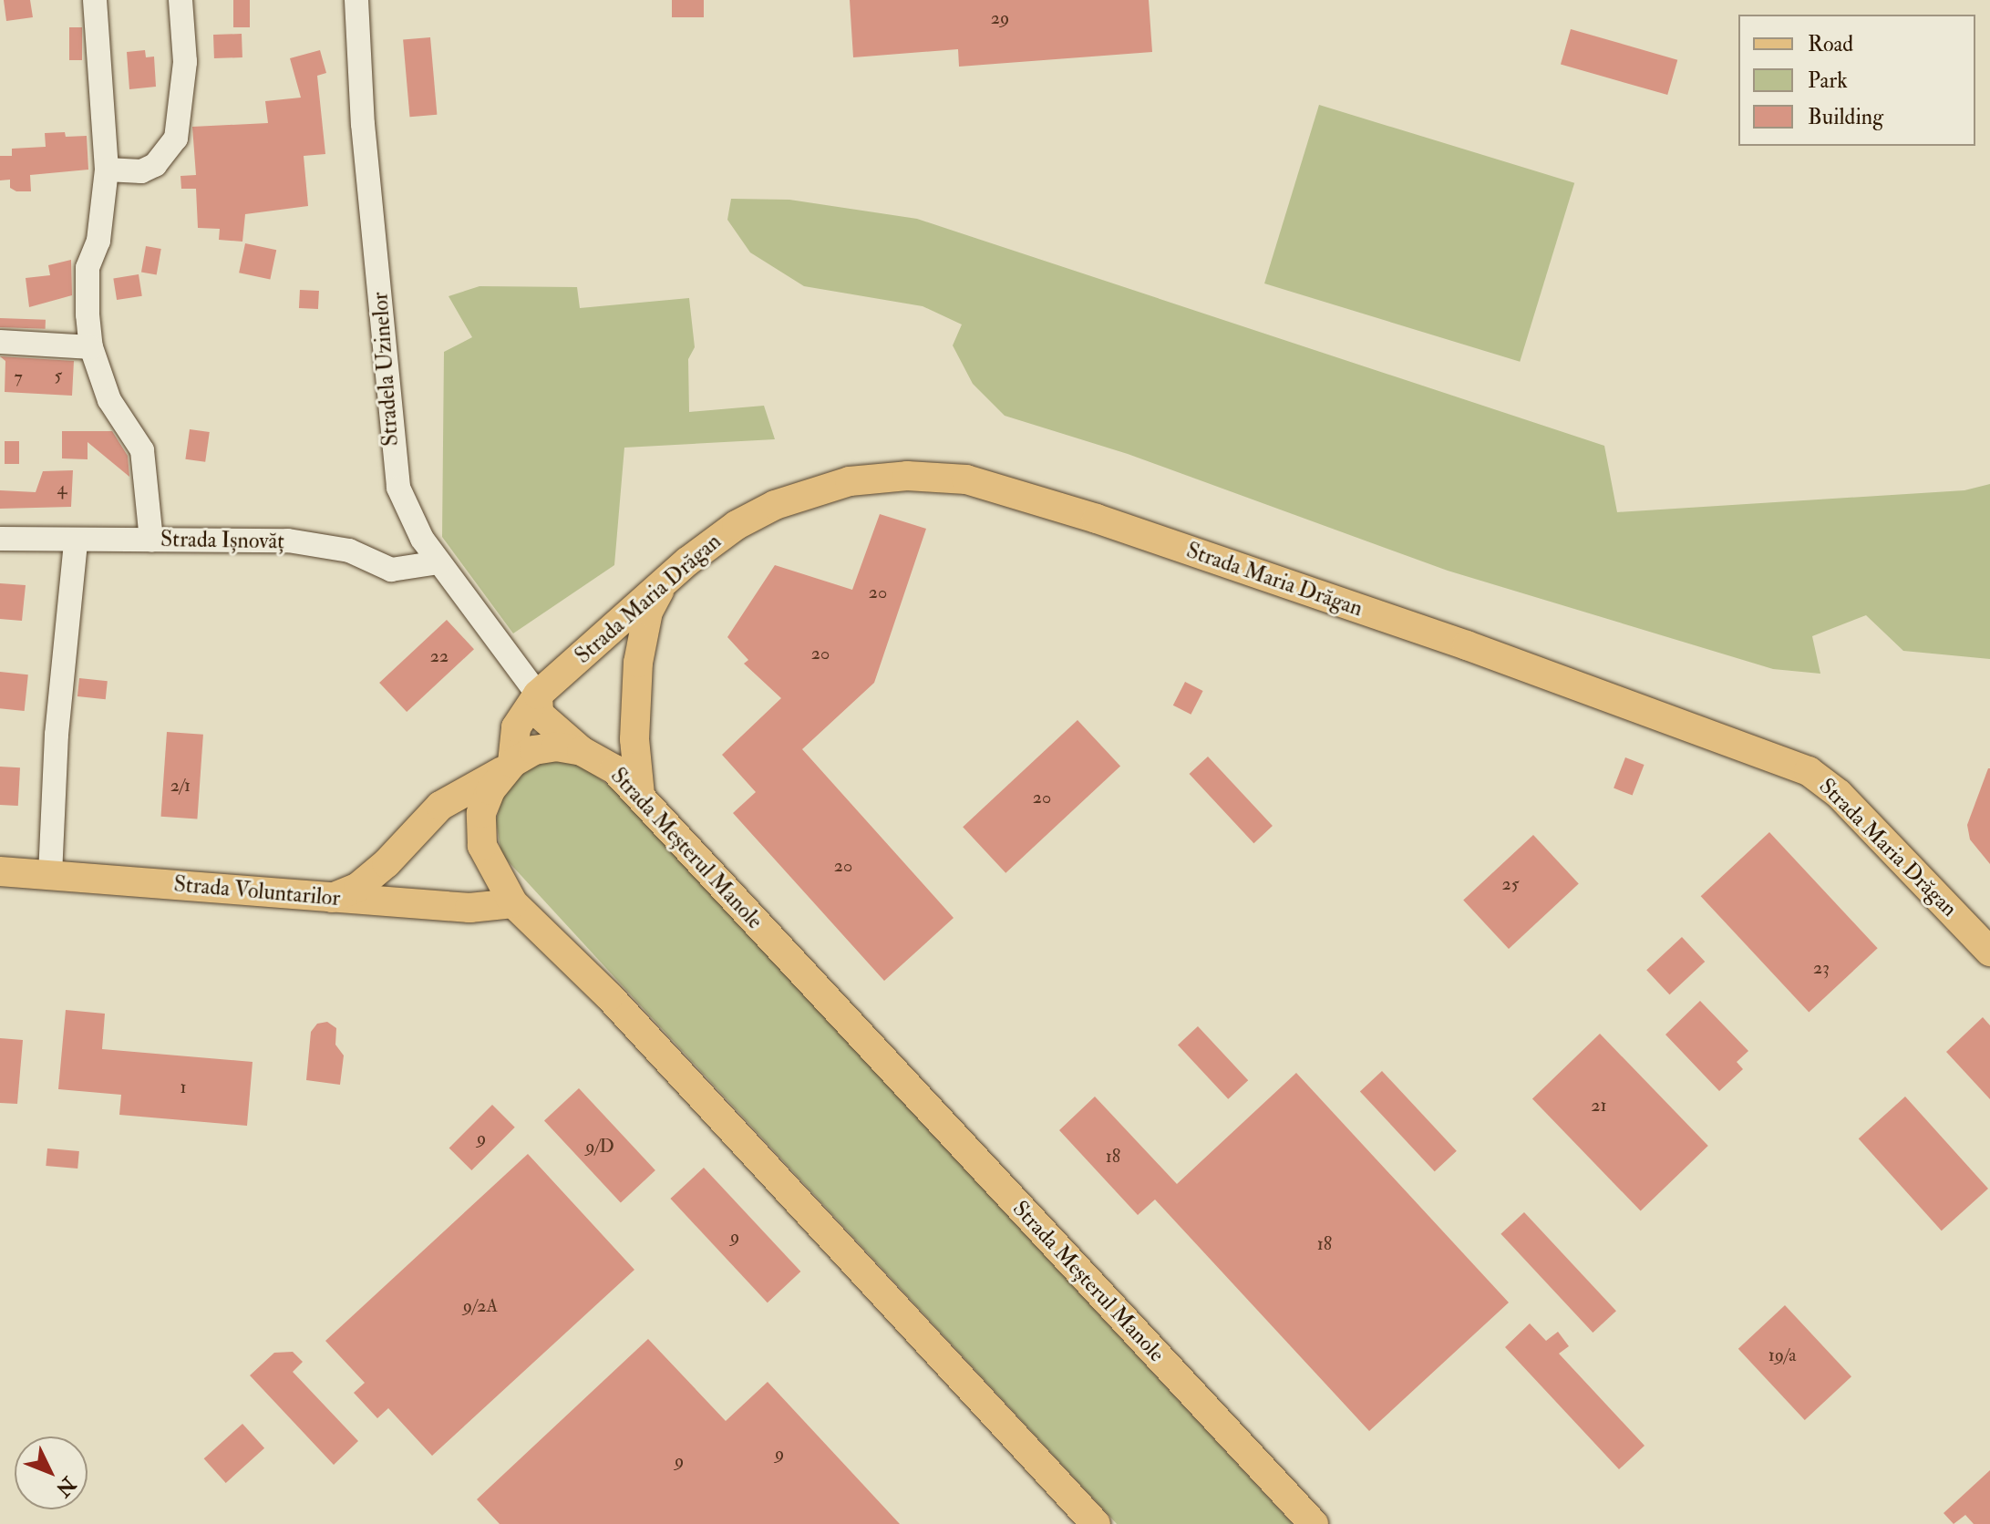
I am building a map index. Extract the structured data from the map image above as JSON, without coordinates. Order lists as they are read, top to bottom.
{
  "streets": {
    "main road": ["Strada Maria Drăgan", "Strada Meșterul Manole", "Strada Voluntarilor"],
    "street": ["Stradela Uzinelor", "Strada Ișnovăț"]
  },
  "crossings": [
    ["Stradela Uzinelor", "Strada Ișnovăț"],
    ["Stradela Uzinelor", "Strada Maria Drăgan"],
    ["Strada Maria Drăgan", "Strada Meșterul Manole"],
    ["Strada Meșterul Manole", "Strada Voluntarilor"]
  ],
  "house_numbers": [
    "29",
    "5",
    "7",
    "4",
    "20",
    "20",
    "22",
    "2/1",
    "20",
    "20",
    "25",
    "23",
    "1",
    "21",
    "9",
    "9/D",
    "18",
    "9",
    "18",
    "9/2A",
    "19/a",
    "9",
    "9"
  ],
  "legend": ["Road", "Park", "Building"],
  "north": "bottom right"
}
